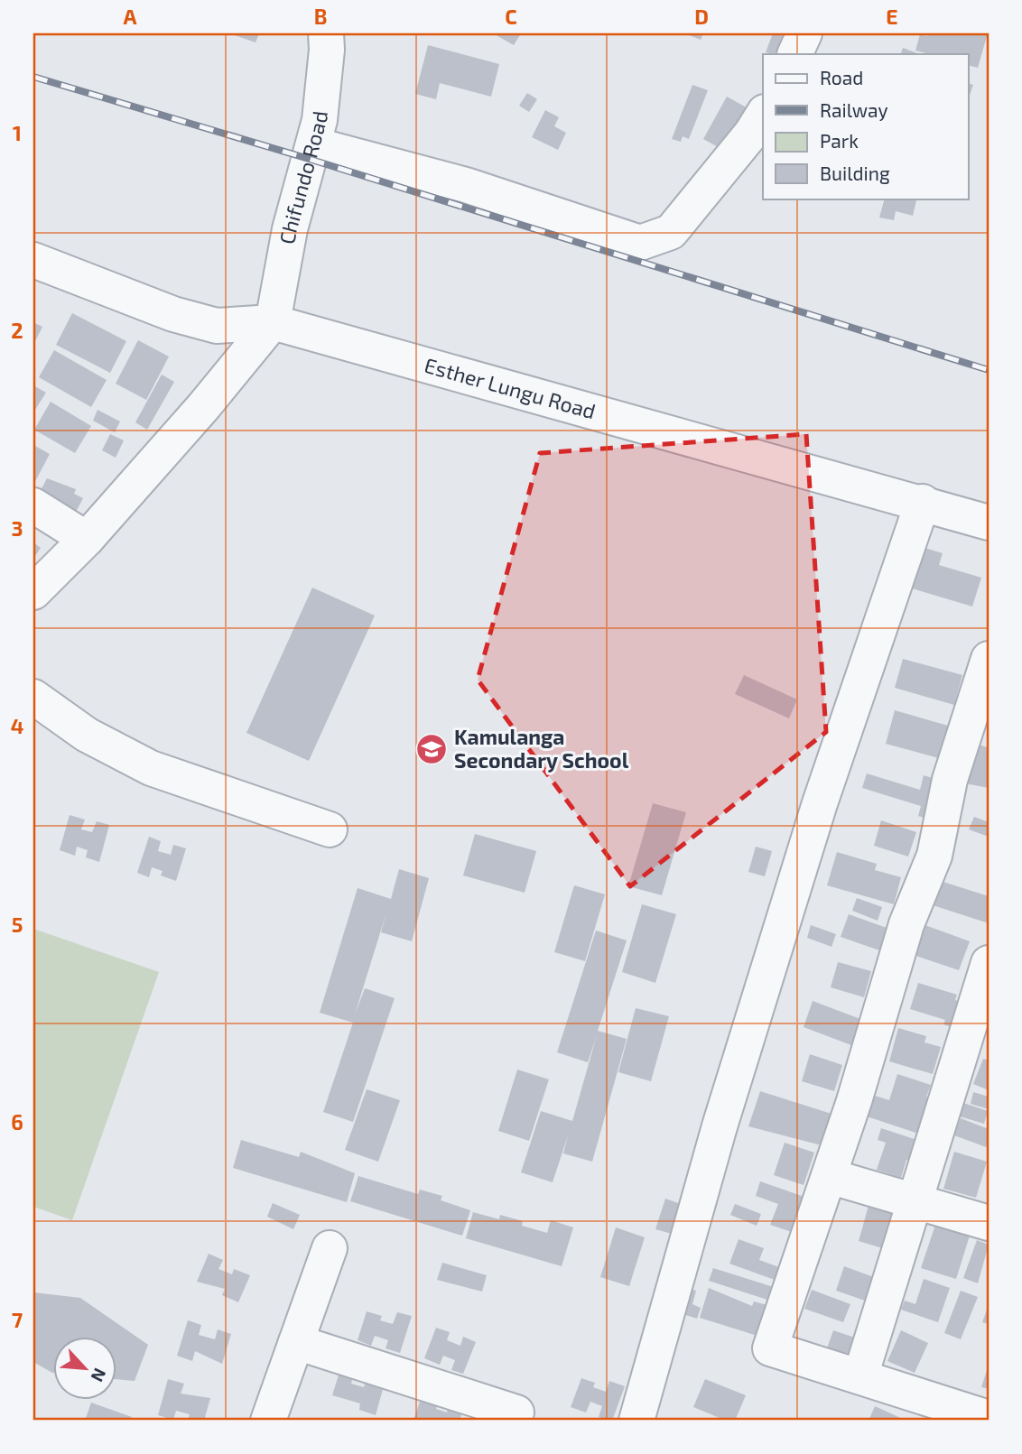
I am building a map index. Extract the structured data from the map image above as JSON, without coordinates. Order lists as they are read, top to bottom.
{
  "streets": {
    "street": ["Chifundo Road", "Esther Lungu Road"]
  },
  "crossings": [
    ["Chifundo Road", "Esther Lungu Road"]
  ],
  "places": {
    "school or university": ["Kamulanga Secondary School"]
  },
  "legend": [
    "Road",
    "Railway",
    "Park",
    "Building"
  ],
  "north": "bottom right",
  "grid": {
    "columns": [
      "A",
      "B",
      "C",
      "D",
      "E"
    ],
    "rows": [
      "1",
      "2",
      "3",
      "4",
      "5",
      "6",
      "7"
    ]
  }
}
